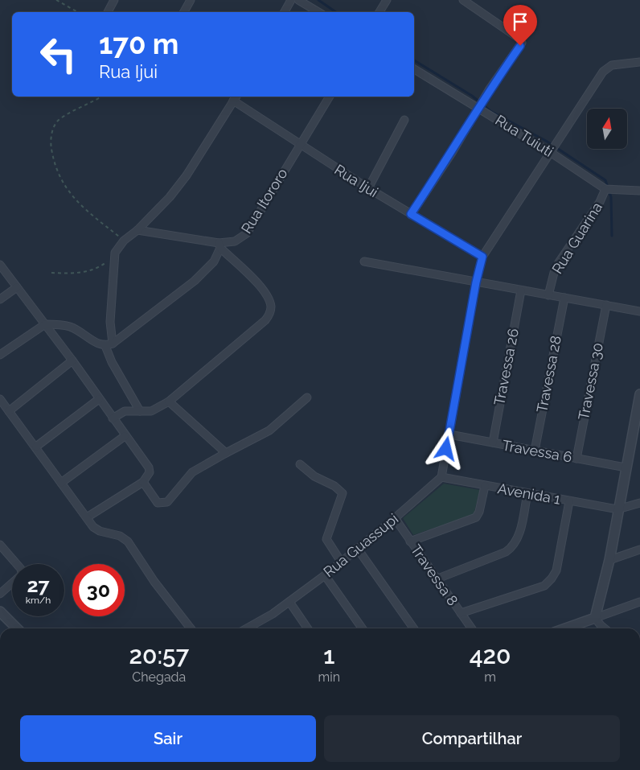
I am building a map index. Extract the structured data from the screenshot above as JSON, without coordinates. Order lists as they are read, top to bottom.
{
  "streets": {
    "street": [
      "Rua Tuiuti",
      "Rua Ijui",
      "Rua Itororo",
      "Rua Guarina",
      "Travessa 26",
      "Travessa 28",
      "Travessa 30",
      "Travessa 6",
      "Avenida 1",
      "Rua Guassupi",
      "Travessa 8"
    ]
  },
  "crossings": [
    ["Rua Tuiuti", "Rua Guarina"],
    ["Rua Ijui", "Rua Itororo"],
    ["Travessa 26", "Travessa 6"],
    ["Travessa 28", "Travessa 6"],
    ["Travessa 30", "Travessa 6"],
    ["Avenida 1", "Rua Guassupi"],
    ["Rua Guassupi", "Travessa 8"]
  ],
  "north": "top",
  "page": {
    "turn": ["170 m", "Rua Ijui"],
    "speed": "27 km/h",
    "limit": "30",
    "eta": [
      "20:57",
      "Chegada",
      "1",
      "min",
      "420",
      "m"
    ],
    "buttons": ["Sair", "Compartilhar"]
  }
}
